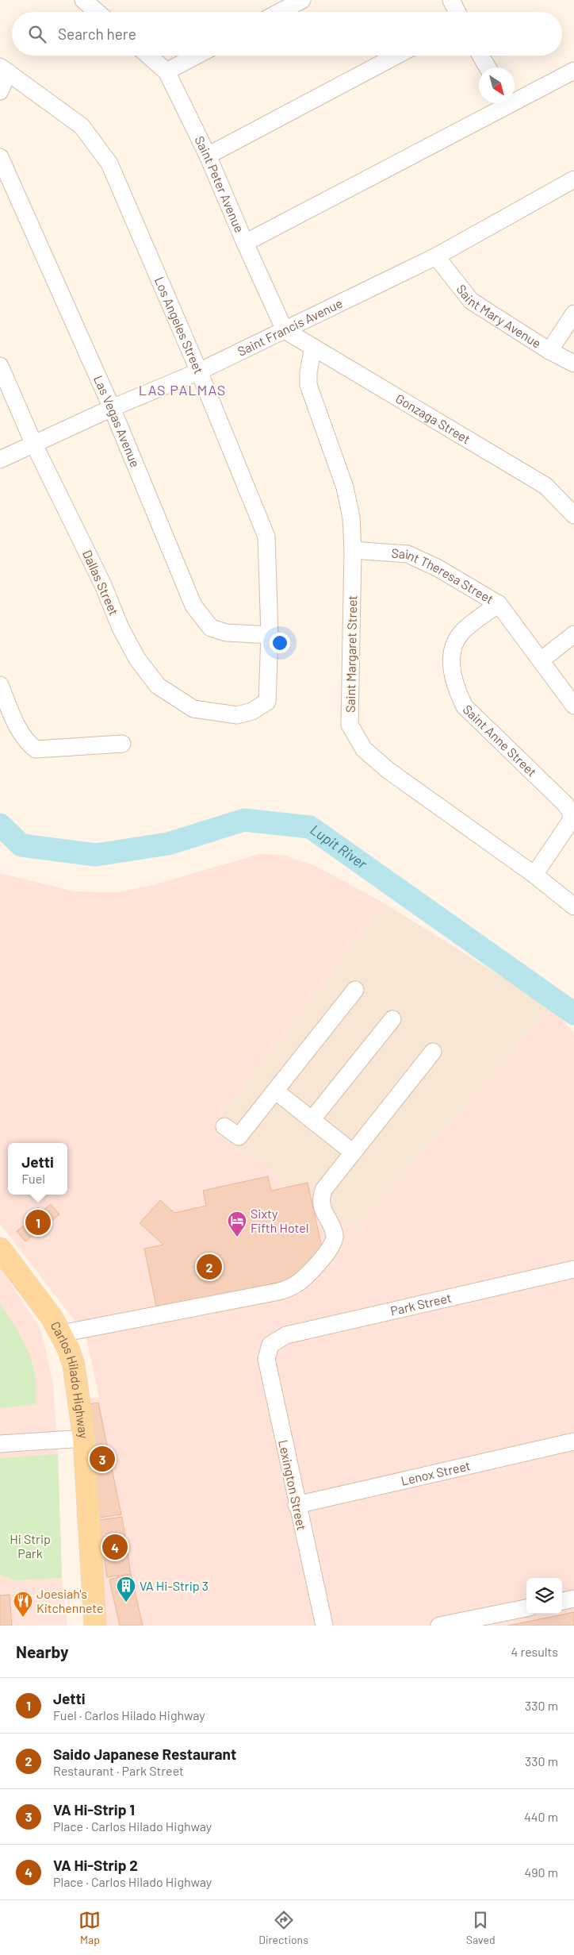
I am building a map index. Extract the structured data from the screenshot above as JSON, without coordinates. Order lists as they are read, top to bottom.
{
  "streets": {
    "main road": ["Carlos Hilado Highway"],
    "street": [
      "Saint Peter Avenue",
      "Saint Mary Avenue",
      "Los Angeles Street",
      "Saint Francis Avenue",
      "Gonzaga Street",
      "Las Vegas Avenue",
      "Saint Theresa Street",
      "Dallas Street",
      "Saint Margaret Street",
      "Saint Anne Street",
      "Park Street",
      "Lenox Street",
      "Lexington Street"
    ]
  },
  "crossings": [
    ["Saint Peter Avenue", "Saint Francis Avenue"],
    ["Saint Peter Avenue", "Gonzaga Street"],
    ["Saint Mary Avenue", "Saint Francis Avenue"],
    ["Los Angeles Street", "Saint Francis Avenue"],
    ["Los Angeles Street", "Las Vegas Avenue"],
    ["Los Angeles Street", "Dallas Street"],
    ["Saint Francis Avenue", "Gonzaga Street"],
    ["Saint Francis Avenue", "Las Vegas Avenue"],
    ["Saint Francis Avenue", "Dallas Street"],
    ["Gonzaga Street", "Saint Margaret Street"],
    ["Saint Theresa Street", "Saint Margaret Street"],
    ["Saint Theresa Street", "Saint Anne Street"],
    ["Saint Margaret Street", "Saint Anne Street"],
    ["Park Street", "Lexington Street"],
    ["Lenox Street", "Lexington Street"]
  ],
  "districts": ["LAS PALMAS"],
  "water": ["Lupit River"],
  "parks": ["Hi Strip Park"],
  "places": {
    "hotel": ["Sixty Fifth Hotel"],
    "building": ["VA Hi-Strip 3"],
    "restaurant": ["Joesiah's Kitchennete"]
  },
  "north": "bottom right",
  "page": {
    "search": "Search here",
    "popup": ["Jetti", "Fuel"],
    "pins": [
      "1",
      "2",
      "3",
      "4"
    ],
    "heading": ["Nearby", "4 results"],
    "list": [
      {
        "mark": "1",
        "name": "Jetti",
        "note": "Fuel · Carlos Hilado Highway",
        "value": "330 m"
      },
      {
        "mark": "2",
        "name": "Saido Japanese Restaurant",
        "note": "Restaurant · Park Street",
        "value": "330 m"
      },
      {
        "mark": "3",
        "name": "VA Hi-Strip 1",
        "note": "Place · Carlos Hilado Highway",
        "value": "440 m"
      },
      {
        "mark": "4",
        "name": "VA Hi-Strip 2",
        "note": "Place · Carlos Hilado Highway",
        "value": "490 m"
      }
    ],
    "nav": ["Map", "Directions", "Saved"]
  }
}
